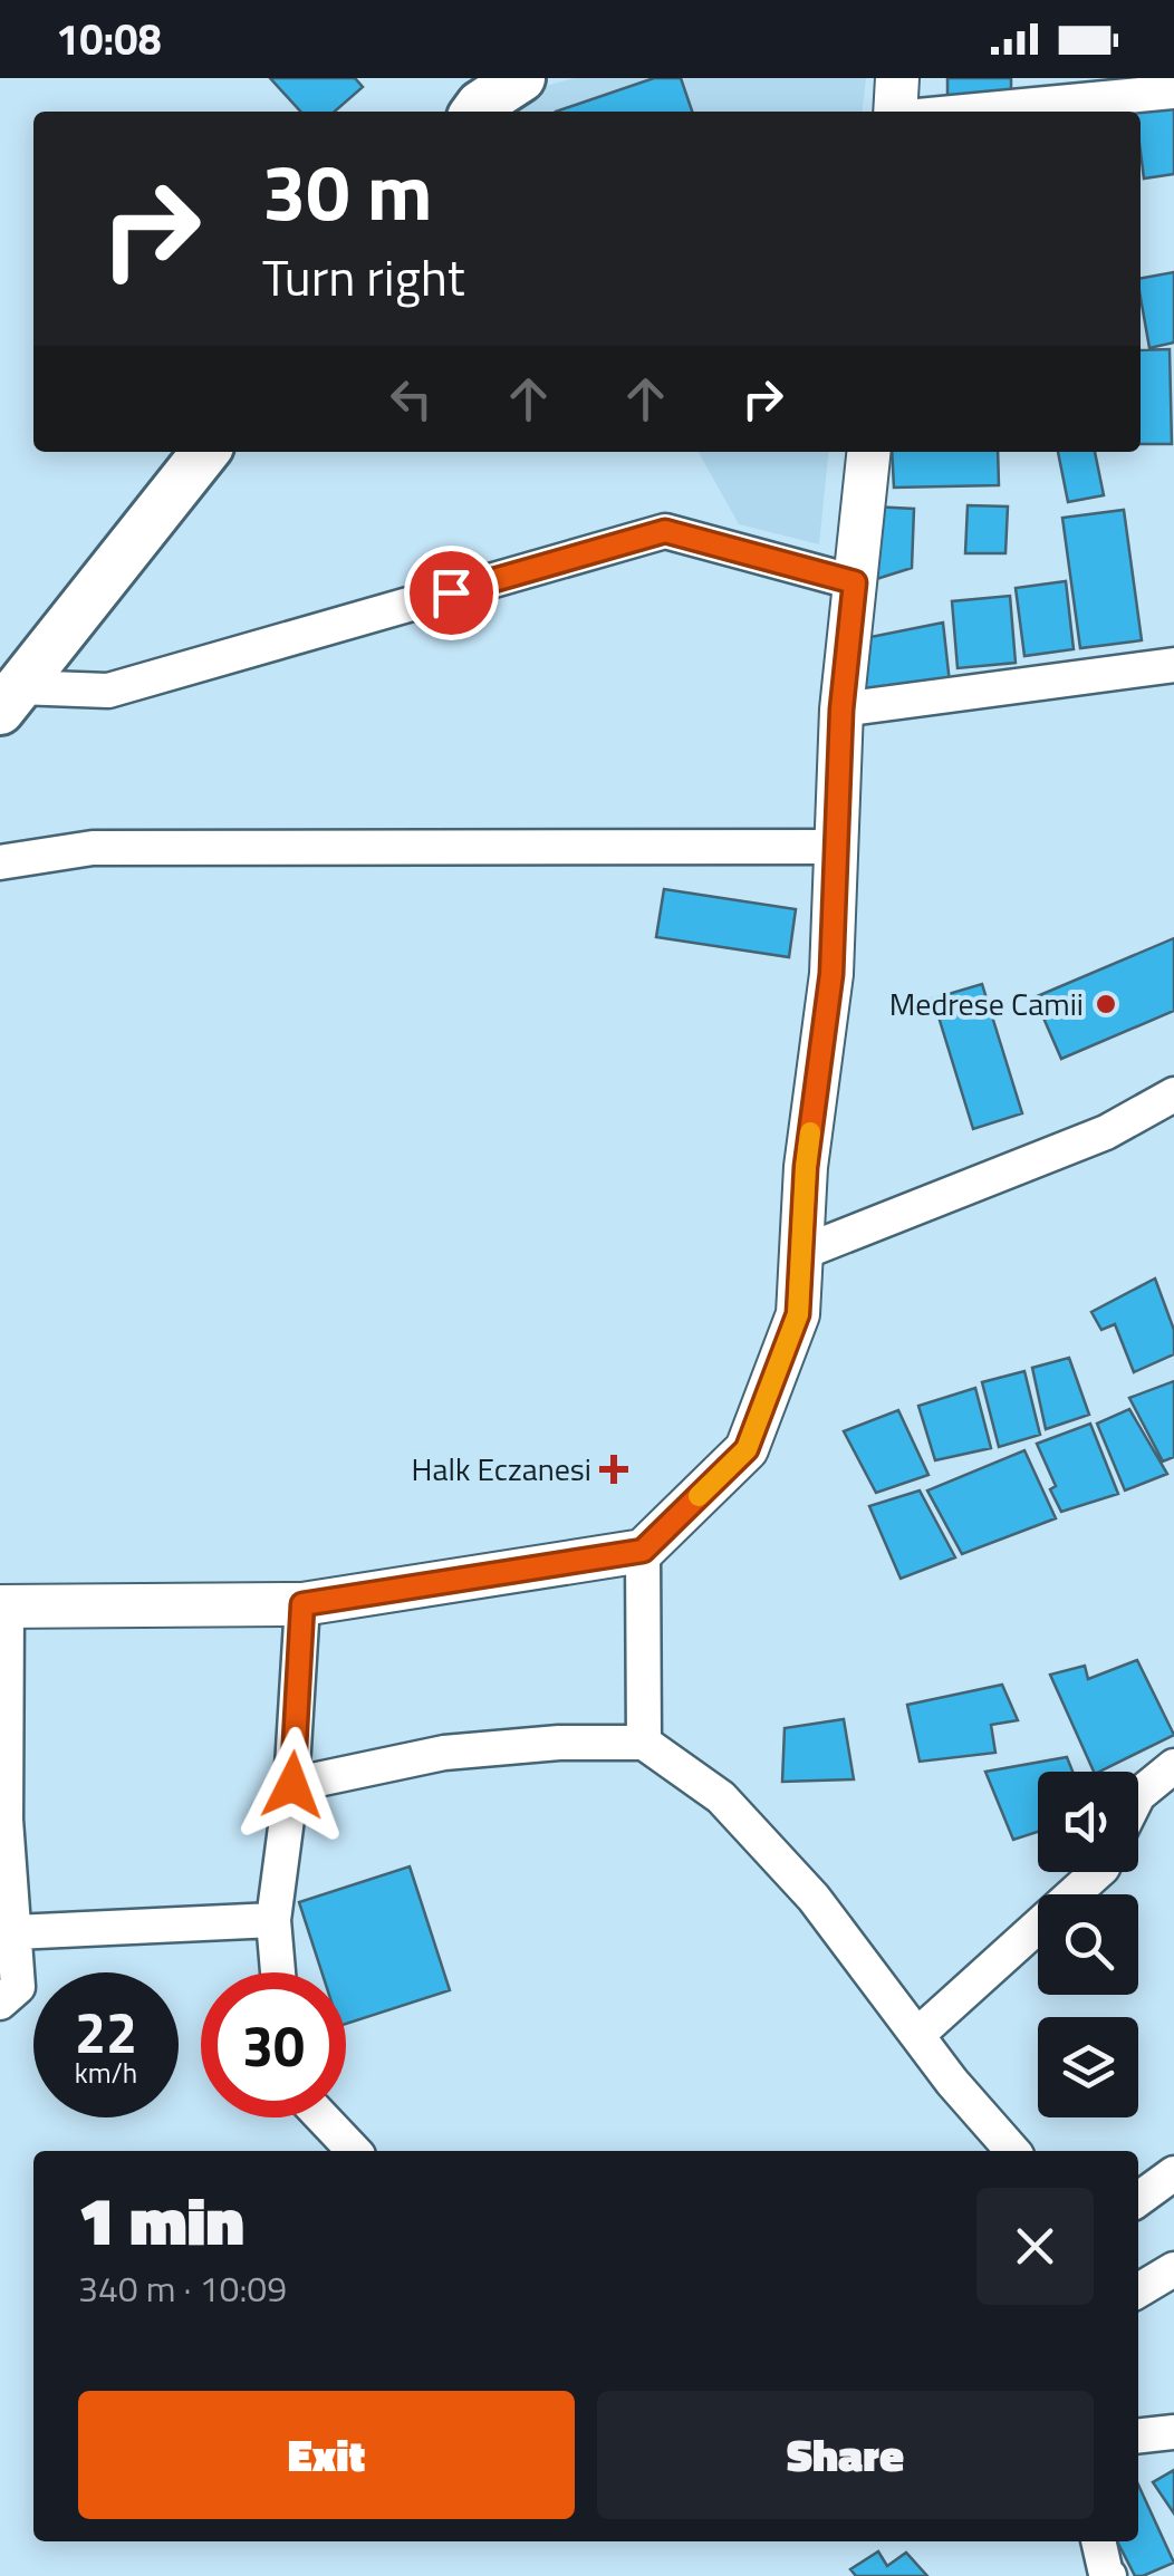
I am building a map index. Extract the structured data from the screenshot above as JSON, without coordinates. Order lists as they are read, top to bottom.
{
  "places": {
    "other": ["Medrese Camii"],
    "health": ["Halk Eczanesi"]
  },
  "page": {
    "status": "10:08",
    "turn": ["30 m", "Turn right"],
    "speed": "22 km/h",
    "limit": "30",
    "heading": ["1 min", "340 m · 10:09"],
    "buttons": ["Exit", "Share"]
  }
}
